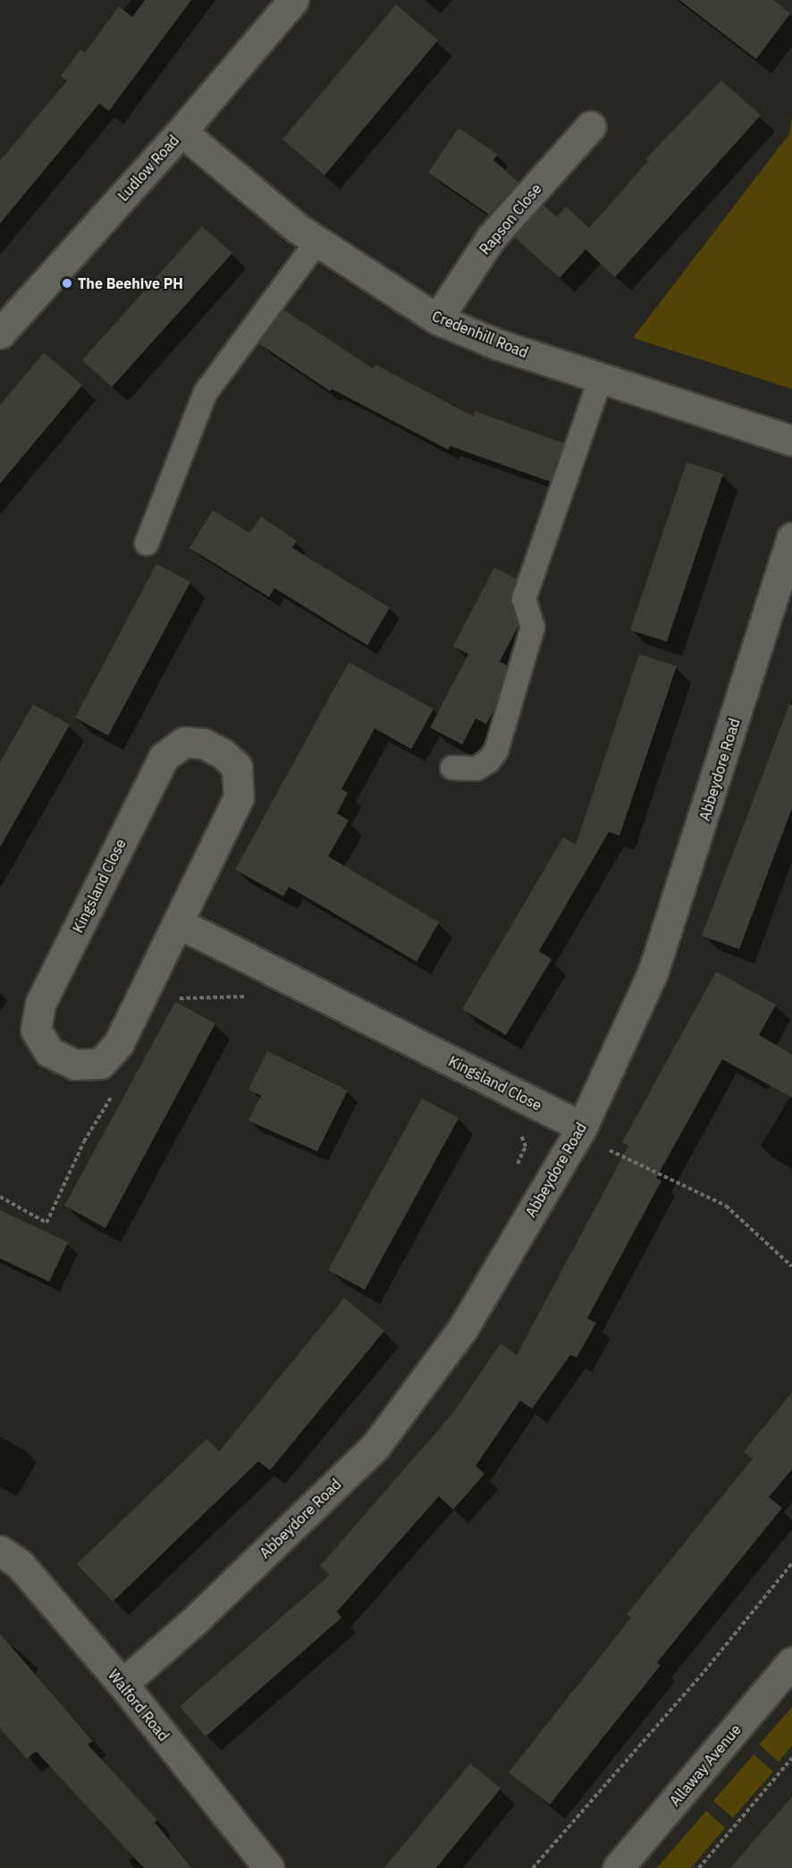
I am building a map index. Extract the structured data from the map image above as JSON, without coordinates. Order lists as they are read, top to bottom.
{
  "streets": {
    "street": [
      "Ludlow Road",
      "Rapson Close",
      "Credenhill Road",
      "Abbeydore Road",
      "Kingsland Close",
      "Walford Road",
      "Allaway Avenue"
    ]
  },
  "crossings": [
    ["Ludlow Road", "Credenhill Road"],
    ["Rapson Close", "Credenhill Road"],
    ["Abbeydore Road", "Kingsland Close"],
    ["Abbeydore Road", "Walford Road"]
  ],
  "places": ["The Beehive PH"]
}
